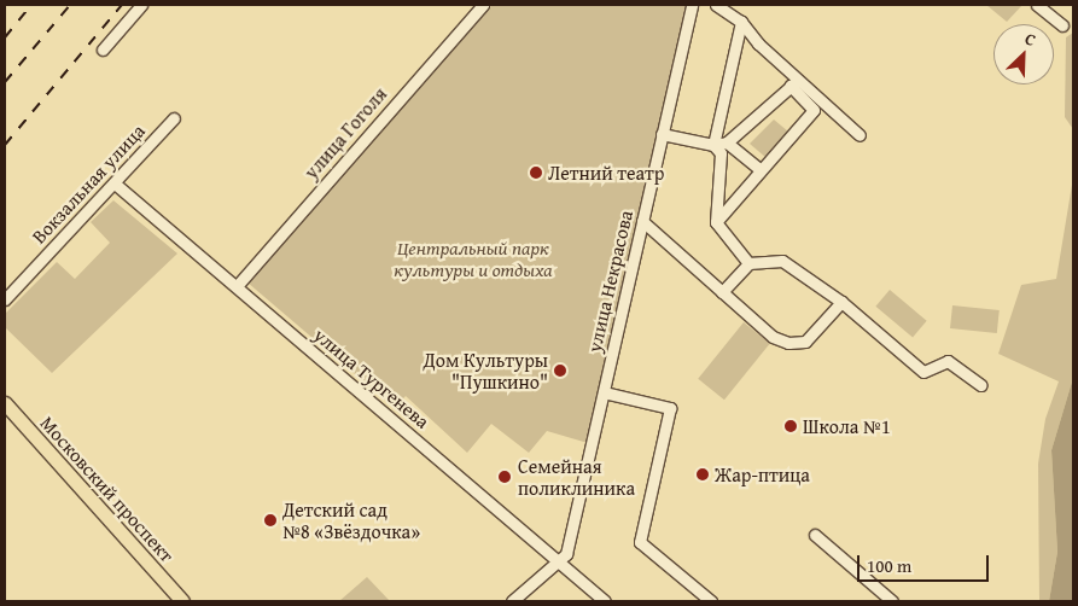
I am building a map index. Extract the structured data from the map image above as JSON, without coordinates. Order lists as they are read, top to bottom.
{
  "streets": {
    "main road": ["Московский проспект"],
    "street": [
      "улица Гоголя",
      "Вокзальная улица",
      "улица Некрасова",
      "улица Тургенева"
    ]
  },
  "crossings": [
    ["улица Гоголя", "улица Тургенева"],
    ["Вокзальная улица", "улица Тургенева"],
    ["улица Некрасова", "улица Тургенева"]
  ],
  "parks": ["Центральный парк культуры и отдыха"],
  "places": [
    "Летний театр",
    "Дом Культуры \"Пушкино\"",
    "Школа №1",
    "Жар-птица",
    "Семейная поликлиника",
    "Детский сад №8 «Звёздочка»"
  ],
  "scale_bar": "100 m",
  "north": "top right"
}
